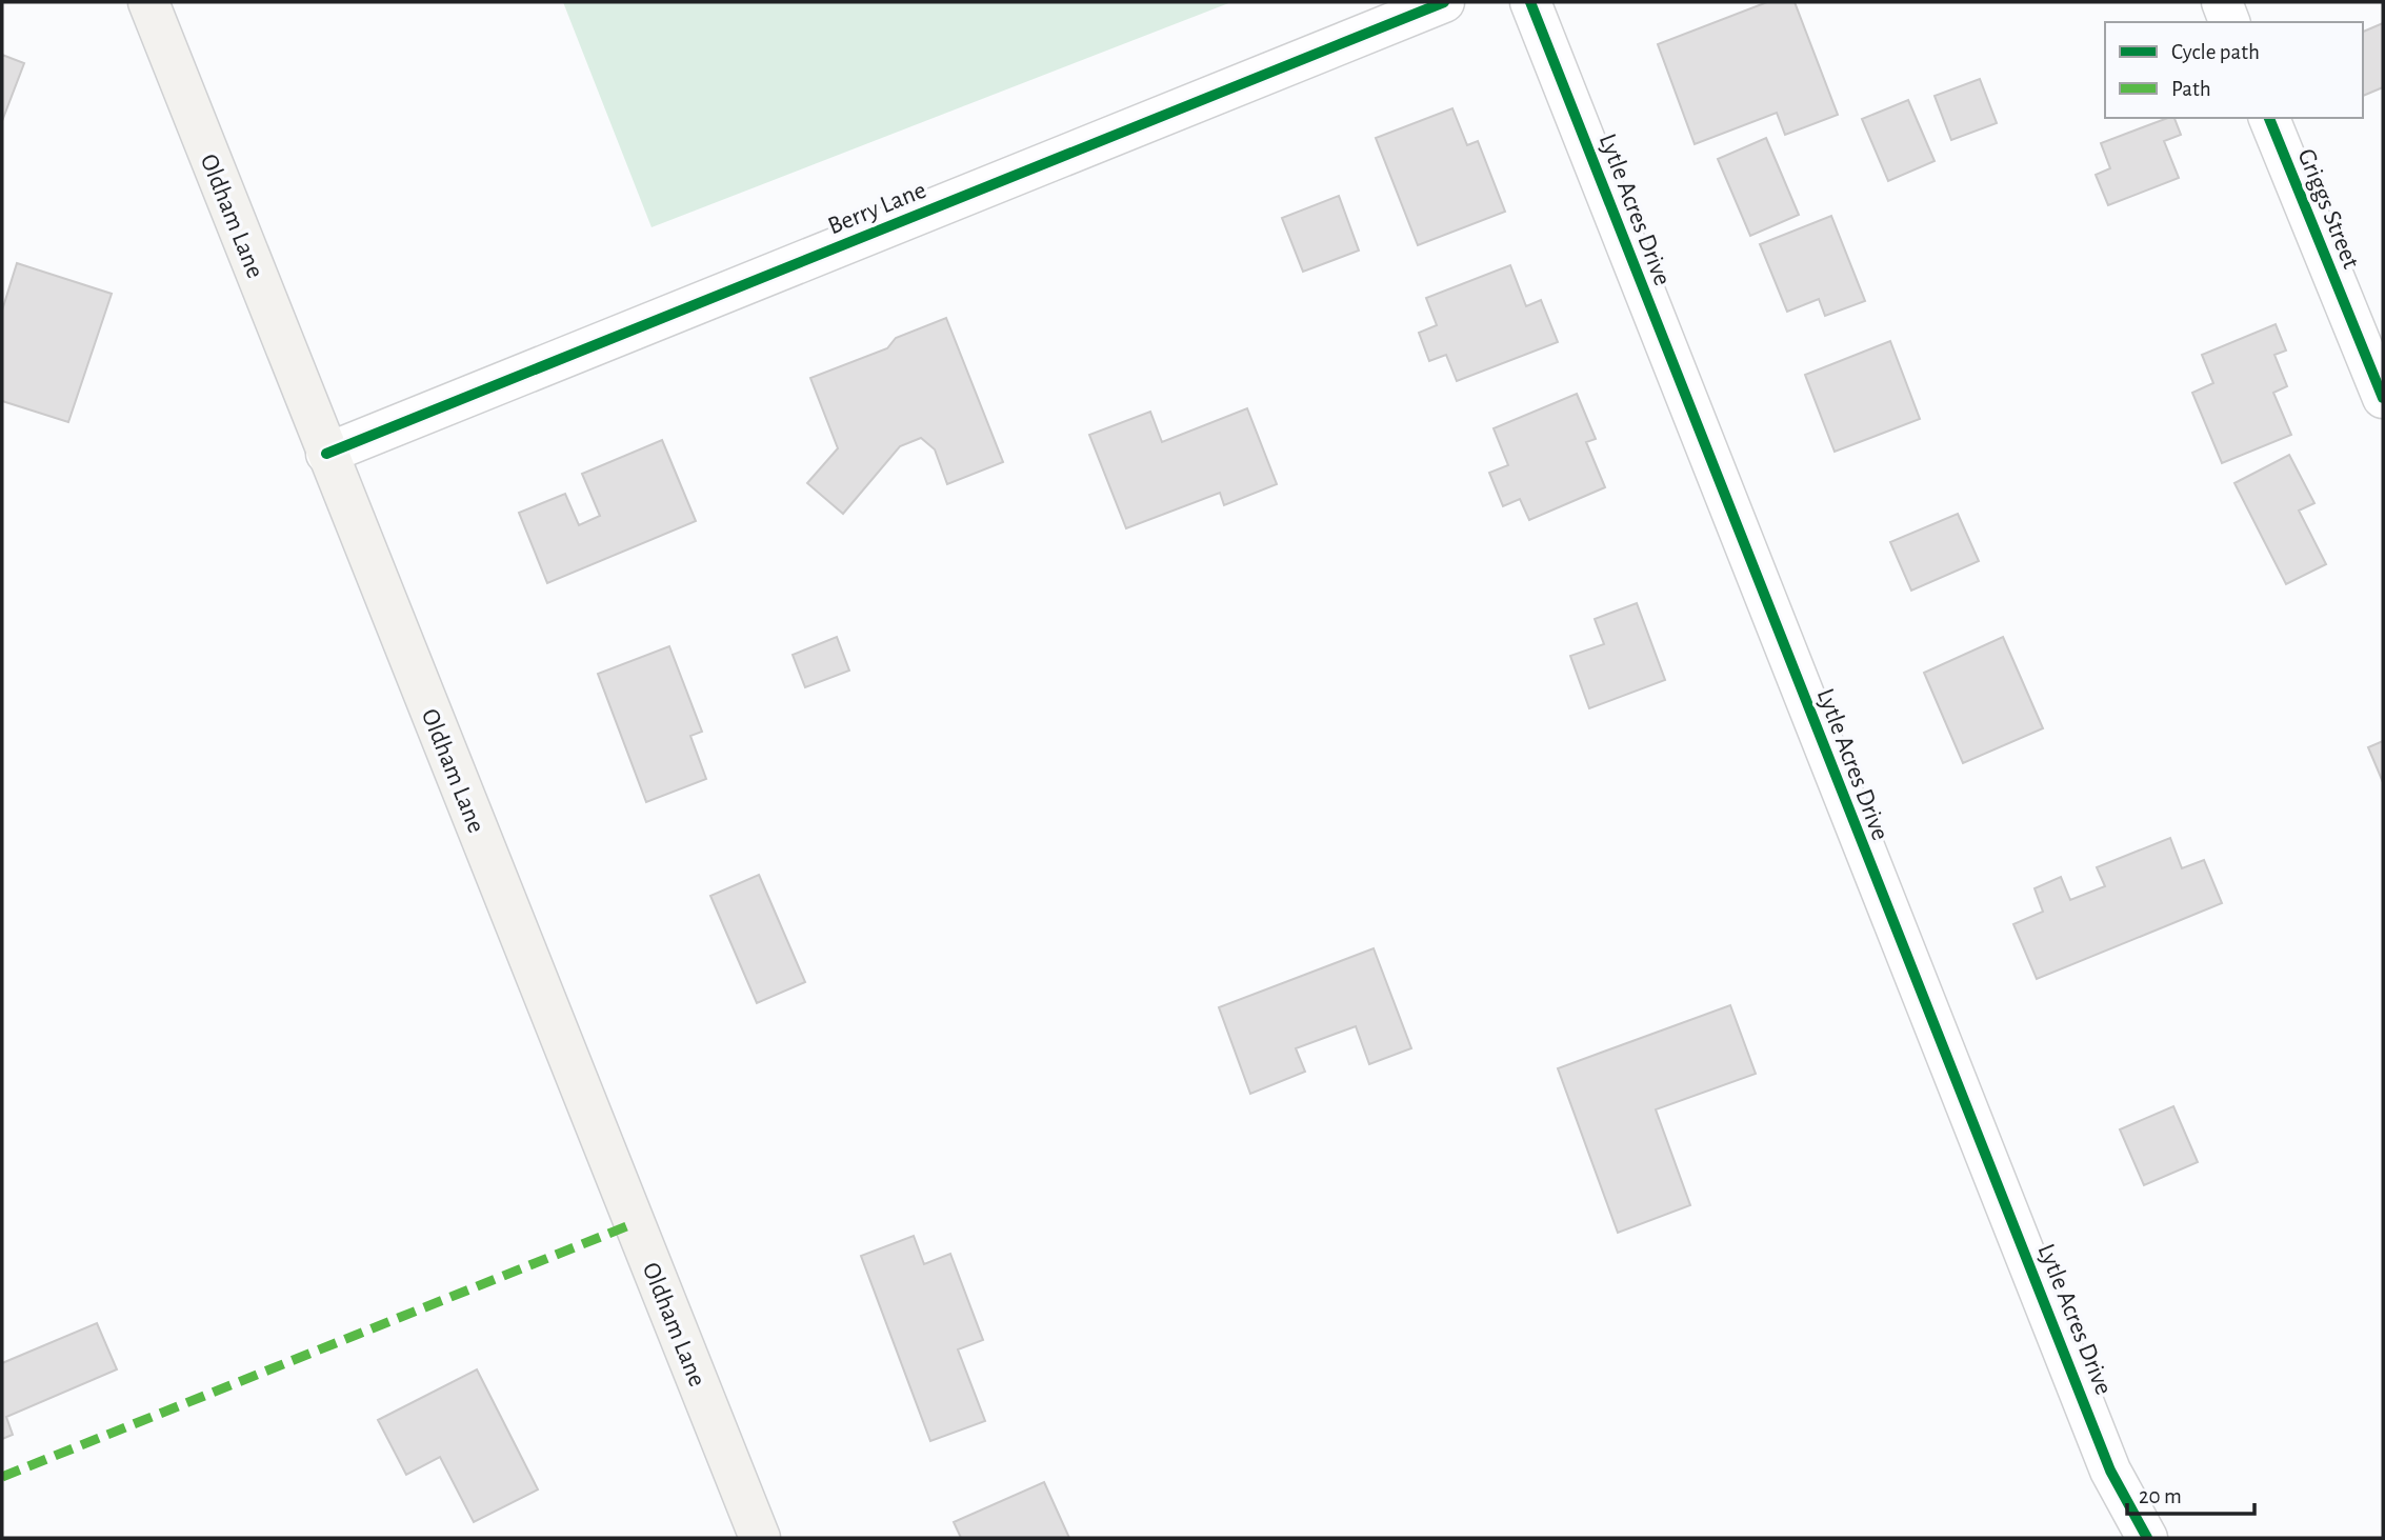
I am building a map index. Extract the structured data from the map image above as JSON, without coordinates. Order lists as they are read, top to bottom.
{
  "streets": {
    "main road": ["Oldham Lane"],
    "street": ["Berry Lane", "Griggs Street", "Lytle Acres Drive"]
  },
  "crossings": [
    ["Berry Lane", "Oldham Lane"]
  ],
  "legend": ["Cycle path", "Path"],
  "scale_bar": "20 m"
}
